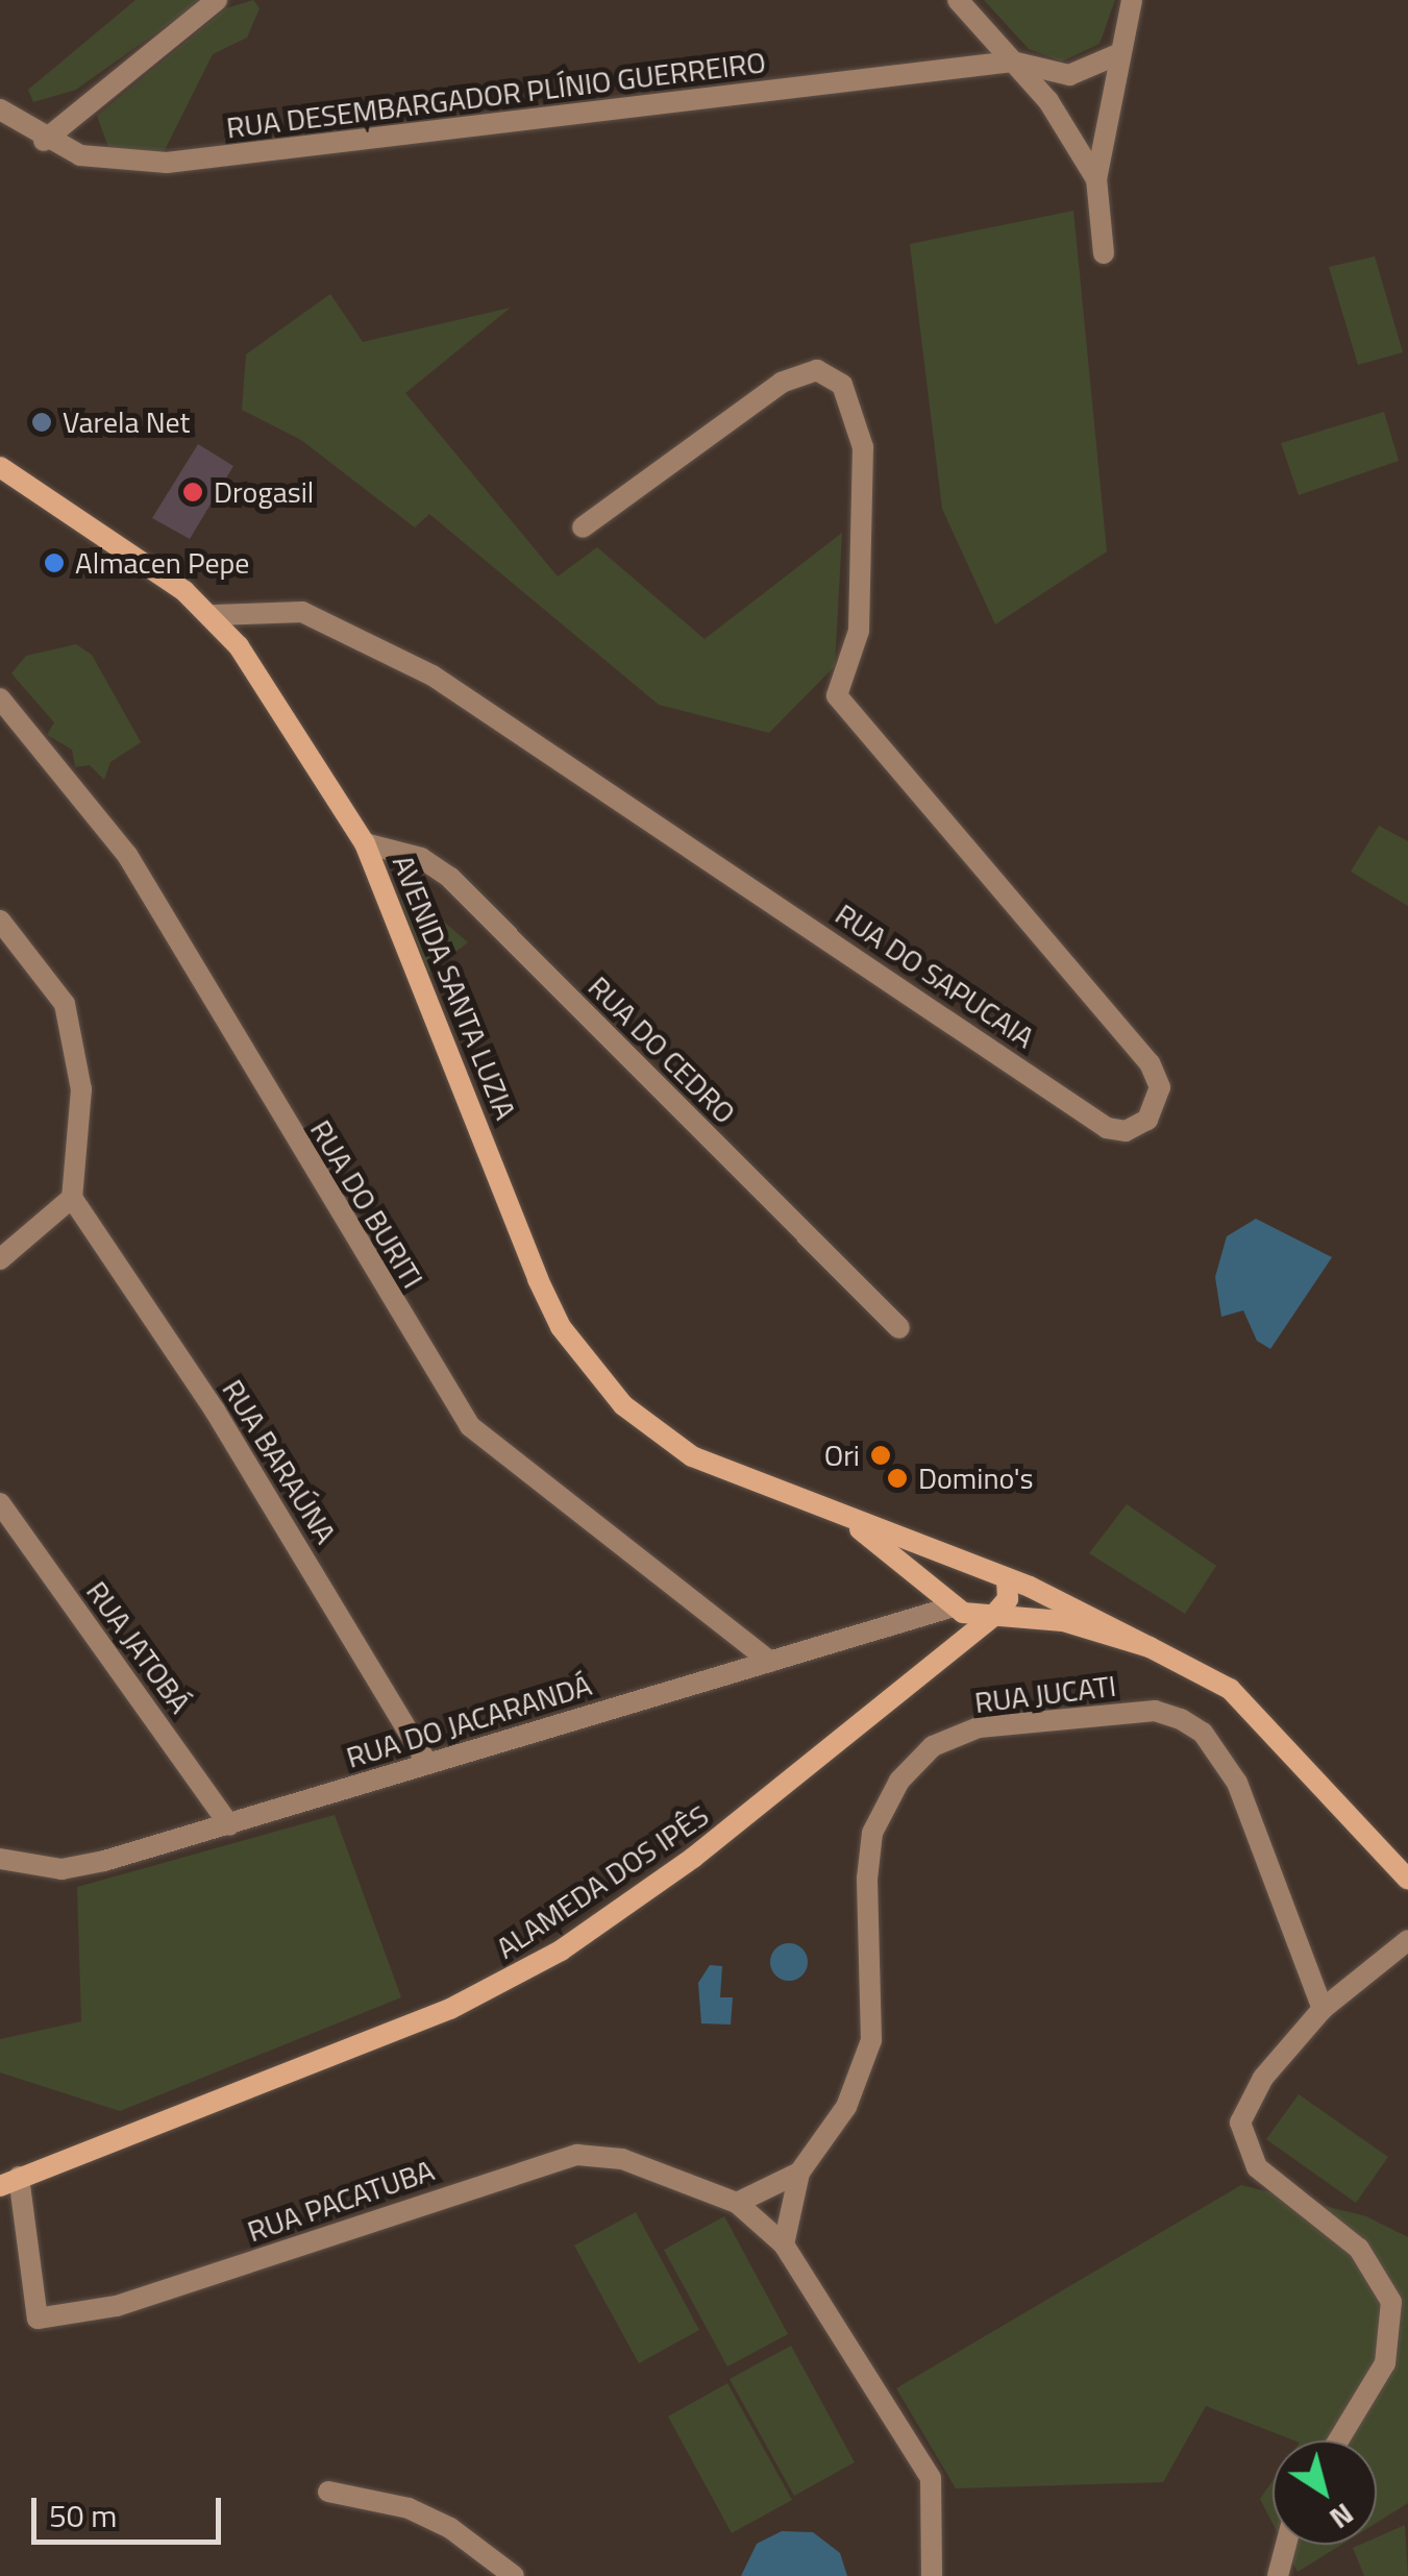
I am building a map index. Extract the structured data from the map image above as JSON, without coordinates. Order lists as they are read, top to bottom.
{
  "streets": {
    "street": [
      "RUA DESEMBARGADOR PLÍNIO GUERREIRO",
      "RUA DO SAPUCAIA",
      "AVENIDA SANTA LUZIA",
      "RUA DO CEDRO",
      "RUA DO BURITI",
      "RUA BARAÚNA",
      "RUA JATOBÁ",
      "RUA JUCATI",
      "RUA DO JACARANDÁ",
      "ALAMEDA DOS IPÊS",
      "RUA PACATUBA"
    ]
  },
  "crossings": [
    ["RUA DO SAPUCAIA", "AVENIDA SANTA LUZIA"],
    ["AVENIDA SANTA LUZIA", "RUA DO CEDRO"],
    ["AVENIDA SANTA LUZIA", "RUA DO JACARANDÁ"],
    ["AVENIDA SANTA LUZIA", "ALAMEDA DOS IPÊS"],
    ["RUA DO BURITI", "RUA DO JACARANDÁ"],
    ["RUA BARAÚNA", "RUA DO JACARANDÁ"],
    ["RUA JATOBÁ", "RUA DO JACARANDÁ"],
    ["RUA JUCATI", "RUA PACATUBA"],
    ["ALAMEDA DOS IPÊS", "RUA PACATUBA"]
  ],
  "places": [
    "Varela Net",
    "Drogasil",
    "Almacen Pepe",
    "Ori",
    "Domino's"
  ],
  "scale_bar": "50 m",
  "north": "bottom right"
}
